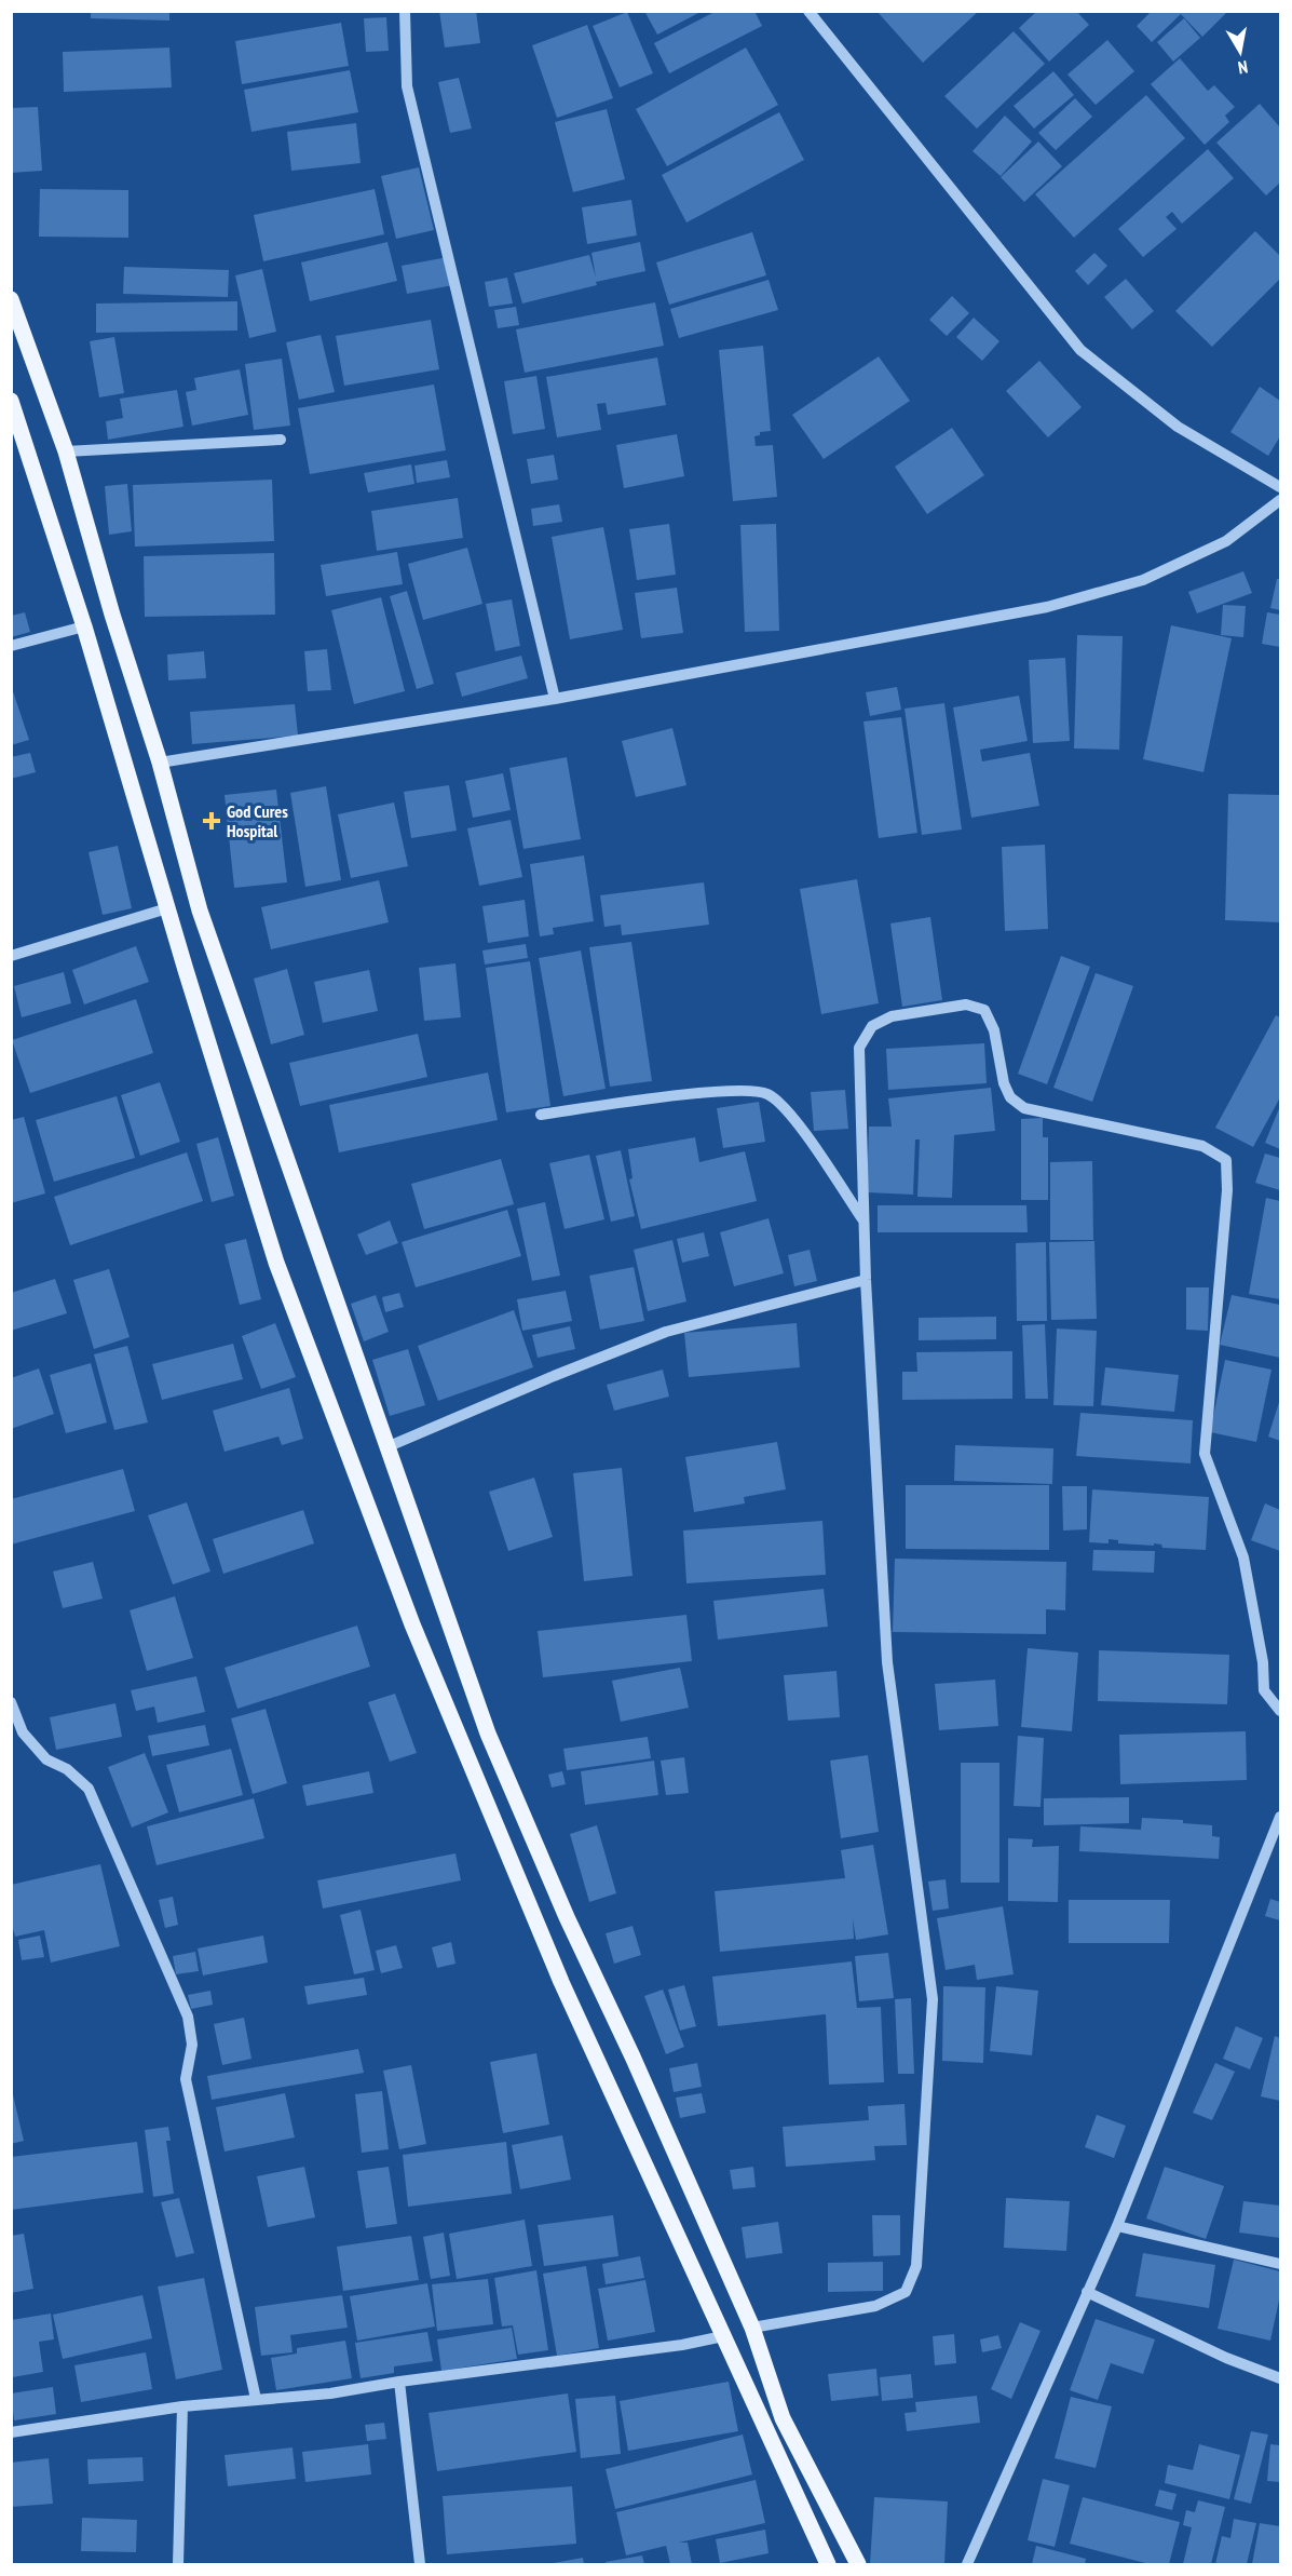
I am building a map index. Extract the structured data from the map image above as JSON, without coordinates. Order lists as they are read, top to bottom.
{
  "places": {
    "health": ["God Cures Hospital"]
  },
  "north": "bottom"
}
